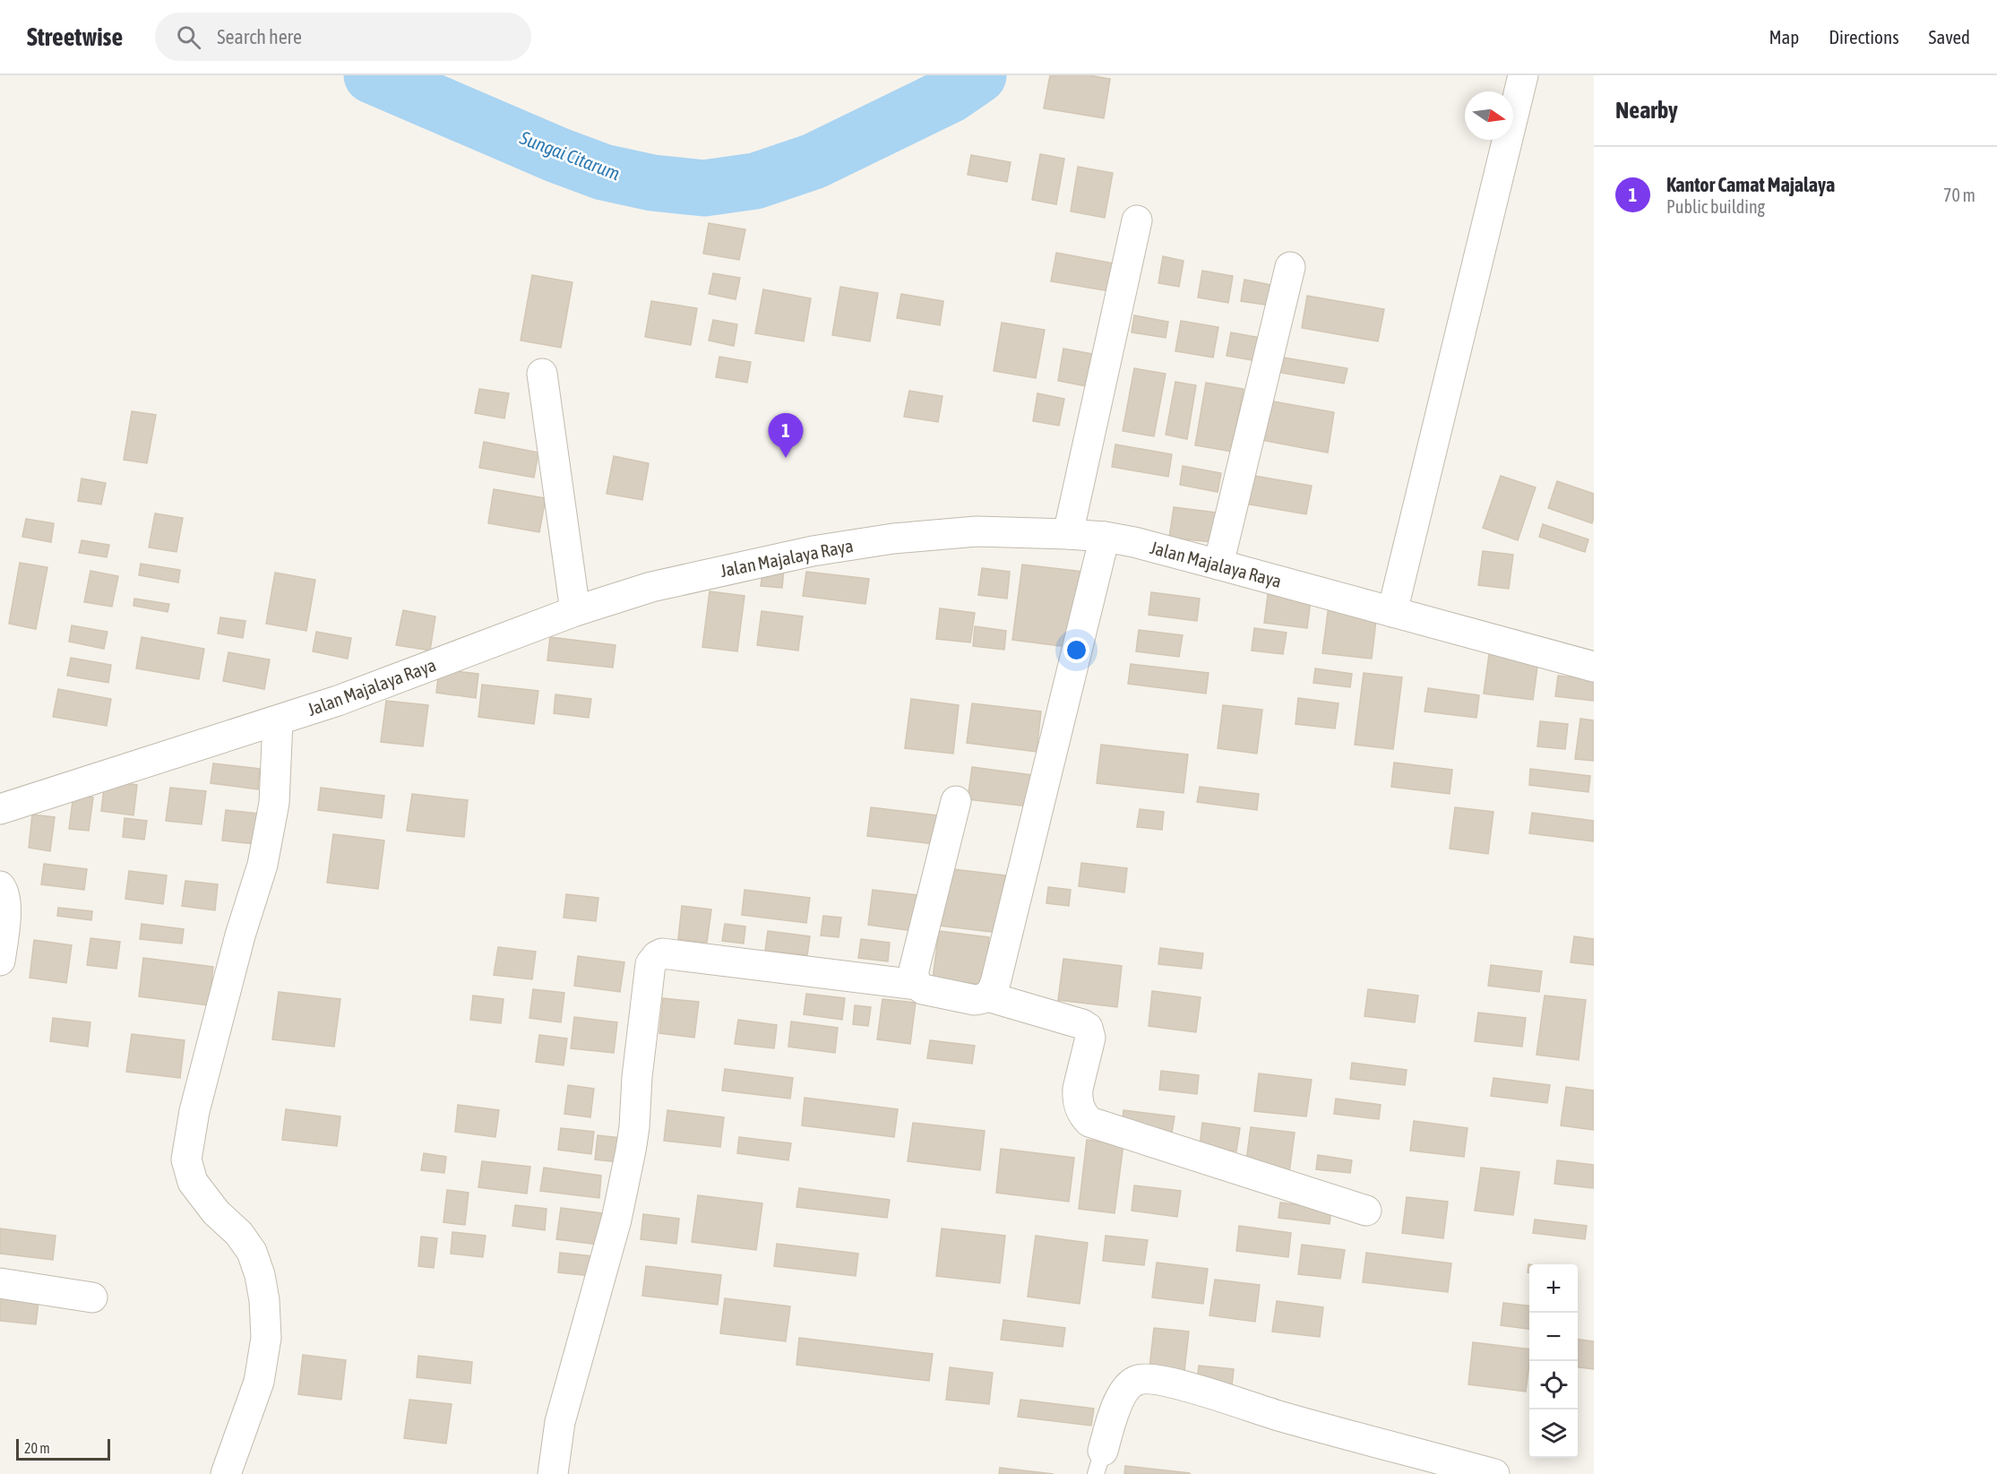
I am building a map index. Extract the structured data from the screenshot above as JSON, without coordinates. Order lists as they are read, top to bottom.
{
  "streets": {
    "street": ["Jalan Majalaya Raya"]
  },
  "water": ["Sungai Citarum"],
  "scale_bar": "20 m",
  "north": "right",
  "page": {
    "header": "Streetwise",
    "search": "Search here",
    "nav": ["Map", "Directions", "Saved"],
    "heading": "Nearby",
    "list": [
      {
        "mark": "1",
        "name": "Kantor Camat Majalaya",
        "note": "Public building",
        "value": "70 m"
      }
    ],
    "pins": "1",
    "map_buttons": ["+", "−"],
    "scale": "20 m"
  }
}
